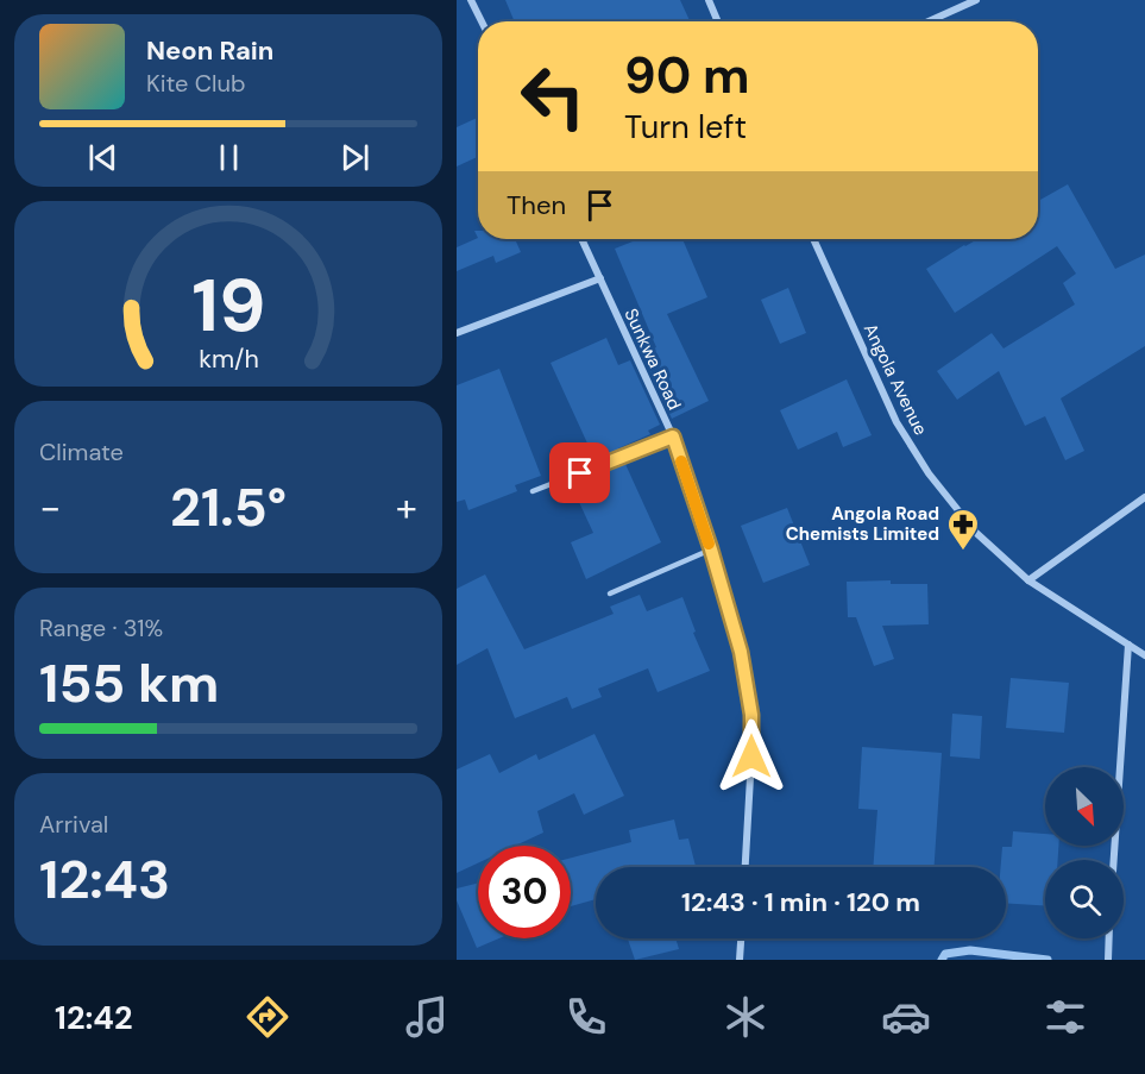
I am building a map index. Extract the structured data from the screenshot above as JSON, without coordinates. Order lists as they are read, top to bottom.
{
  "streets": {
    "street": ["Sunkwa Road", "Angola Avenue"]
  },
  "places": {
    "pharmacy": ["Angola Road Chemists Limited"]
  },
  "north": "bottom right",
  "page": {
    "turn": ["90 m", "Turn left"],
    "song": ["Neon Rain", "Kite Club"],
    "then": "Then",
    "tile": [
      "Climate",
      ["Range · 31%", "155 km"],
      ["Arrival", "12:43"]
    ],
    "heat": ["−", "21.5°", "+"],
    "limit": "30",
    "trip": "12:43 · 1 min · 120 m",
    "tabs": "12:42",
    "gauge": ["19", "km/h"]
  }
}
